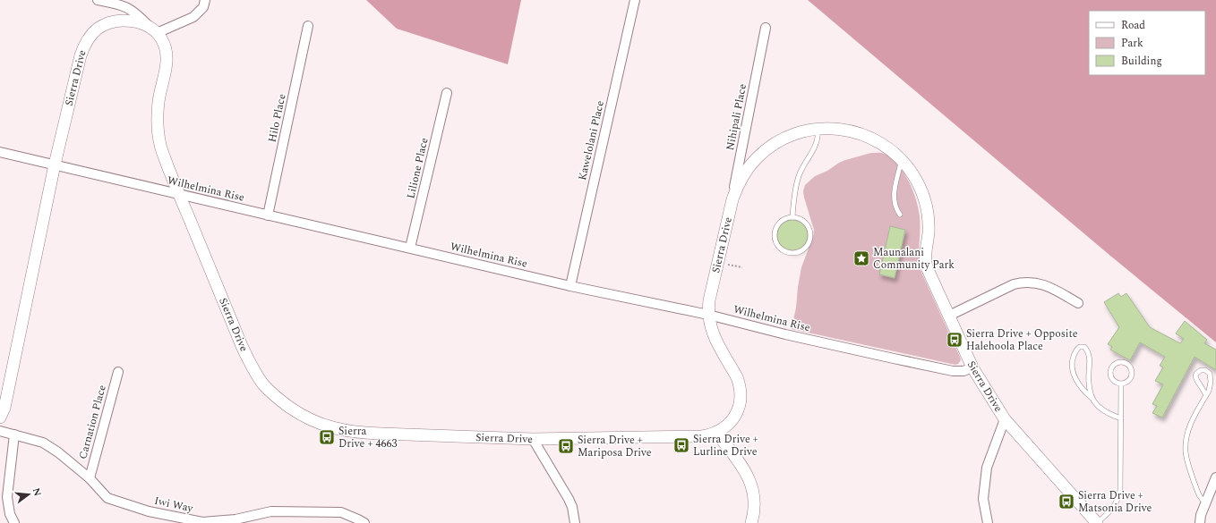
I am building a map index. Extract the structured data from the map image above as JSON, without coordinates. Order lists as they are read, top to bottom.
{
  "streets": {
    "street": [
      "Sierra Drive",
      "Nihipali Place",
      "Hilo Place",
      "Kawelolani Place",
      "Lilione Place",
      "Wilhelmina Rise",
      "Carnation Place",
      "Iwi Way"
    ]
  },
  "crossings": [
    ["Sierra Drive", "Nihipali Place"],
    ["Sierra Drive", "Wilhelmina Rise"],
    ["Hilo Place", "Wilhelmina Rise"],
    ["Kawelolani Place", "Wilhelmina Rise"],
    ["Lilione Place", "Wilhelmina Rise"],
    ["Carnation Place", "Iwi Way"]
  ],
  "places": {
    "place": ["Maunalani Community Park"],
    "bus stop": [
      "Sierra Drive + Opposite Halehoola Place",
      "Sierra Drive + 4663",
      "Sierra Drive + Lurline Drive",
      "Sierra Drive + Mariposa Drive",
      "Sierra Drive + Matsonia Drive"
    ]
  },
  "legend": ["Road", "Park", "Building"],
  "north": "right"
}
